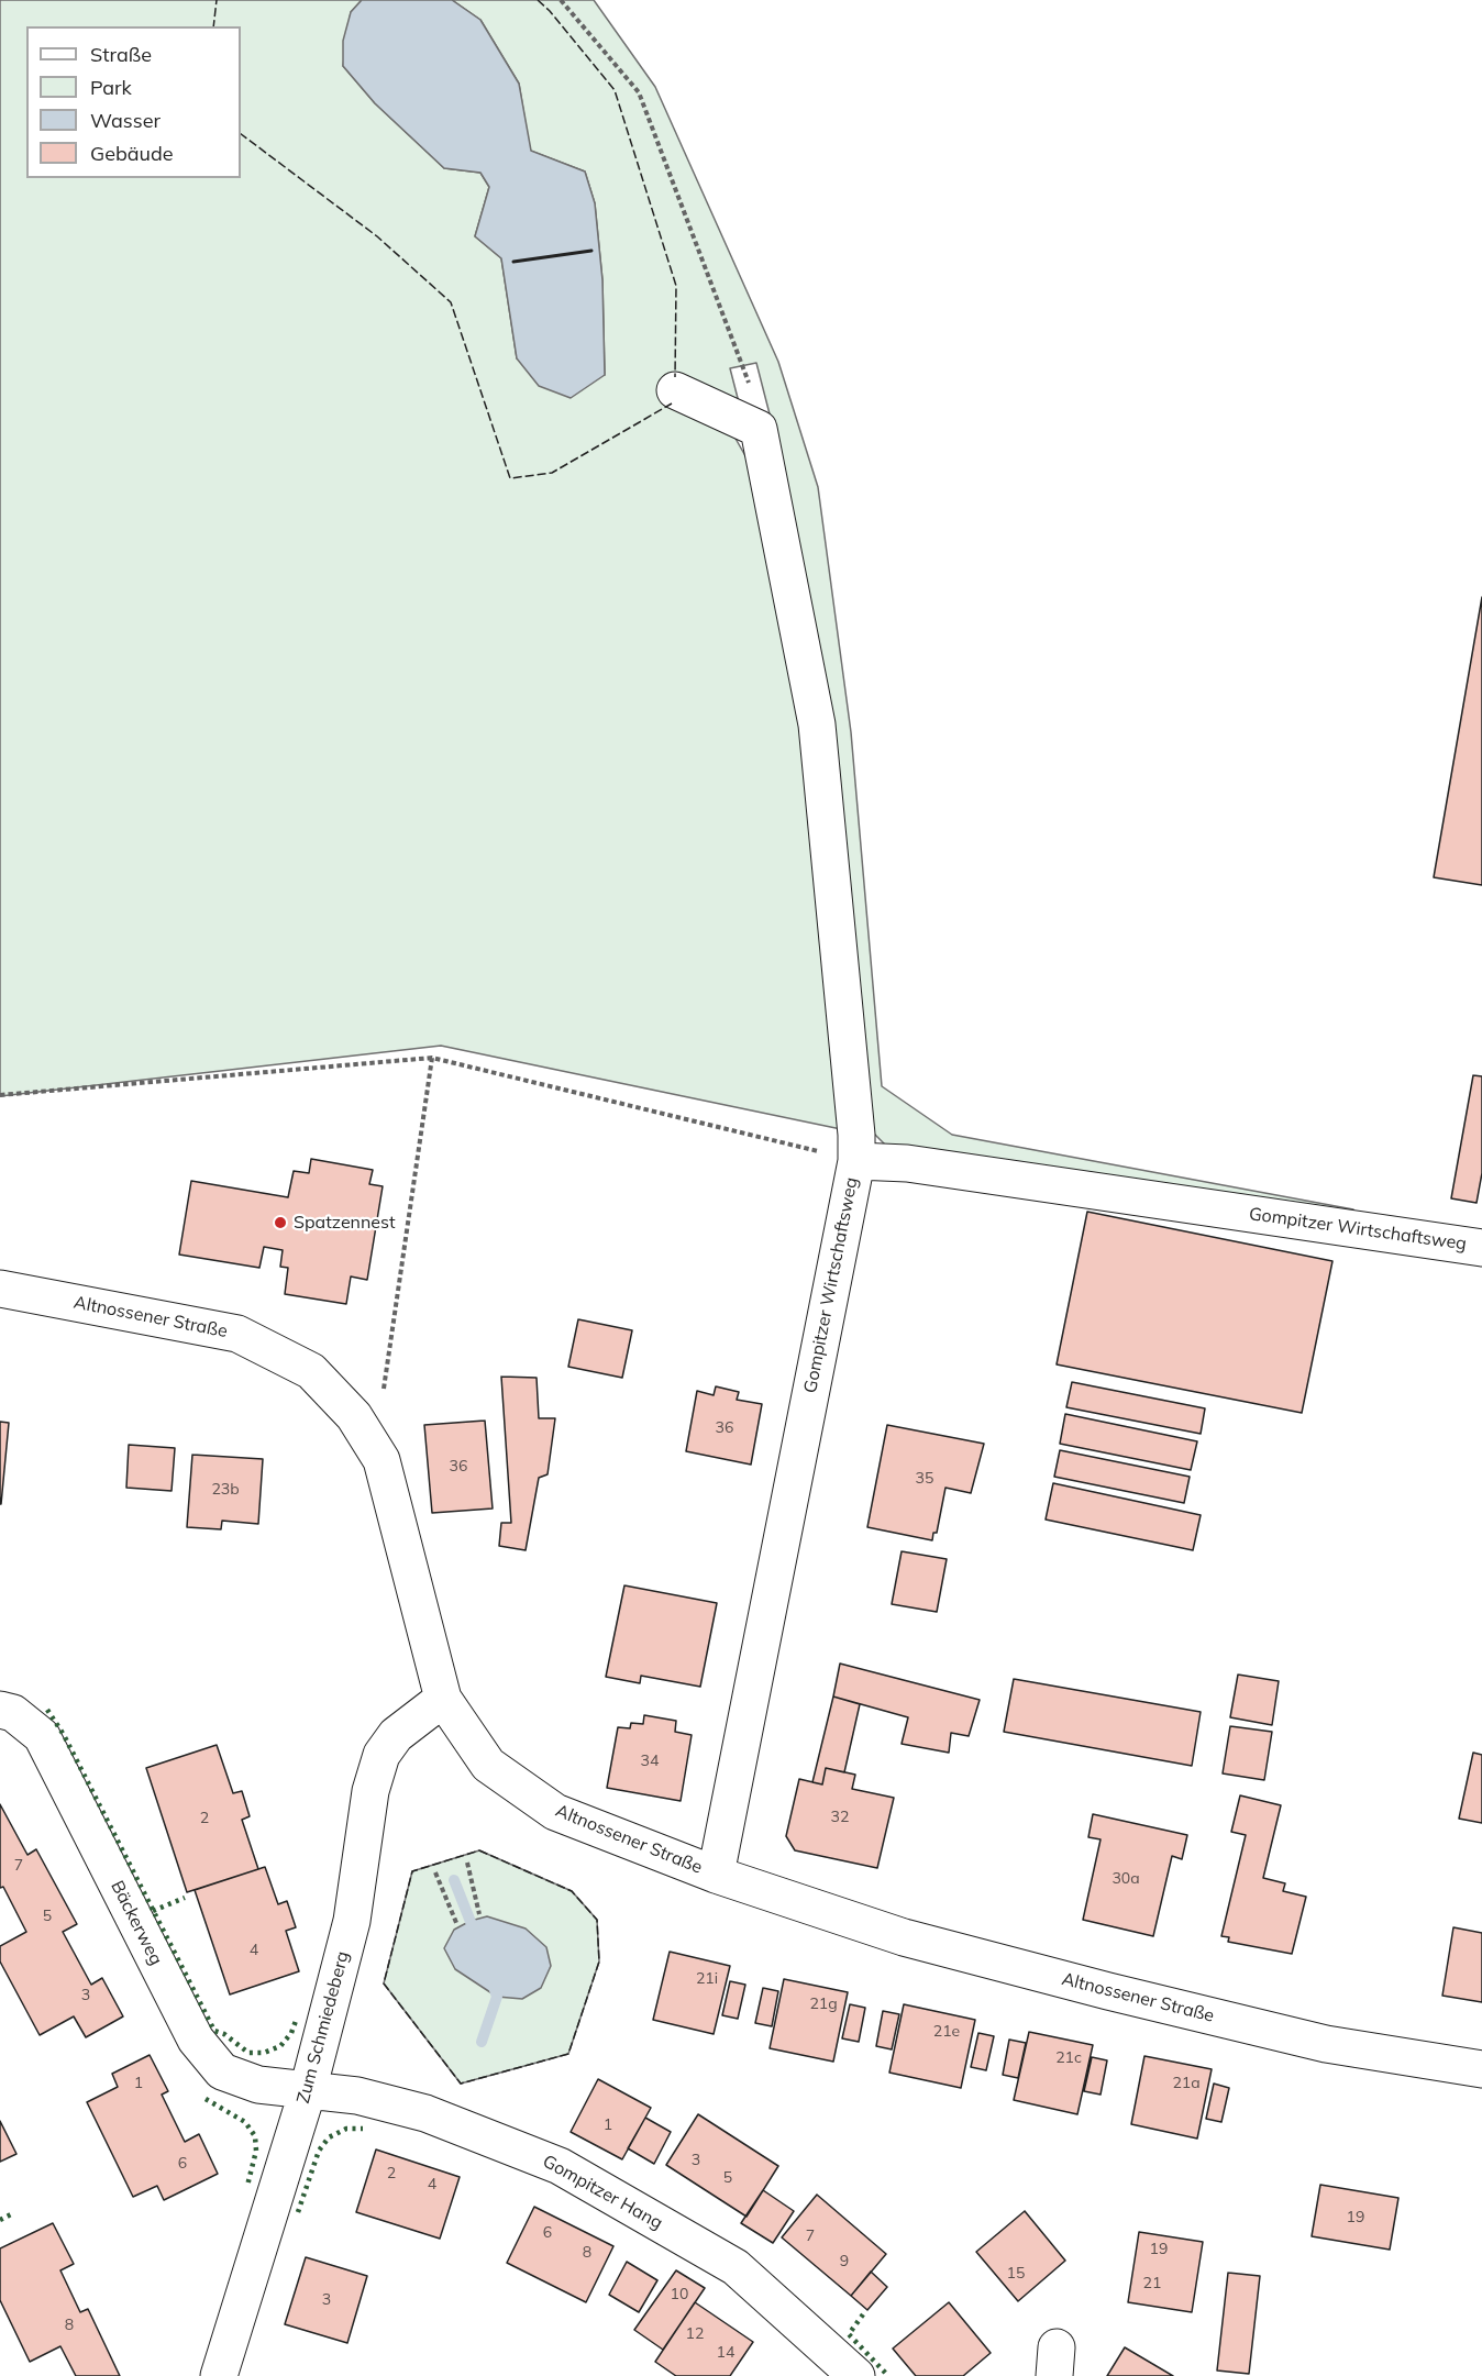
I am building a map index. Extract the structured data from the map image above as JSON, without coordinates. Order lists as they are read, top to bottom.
{
  "streets": {
    "street": [
      "Gompitzer Wirtschaftsweg",
      "Altnossener Straße",
      "Bäckerweg",
      "Zum Schmiedeberg",
      "Gompitzer Hang"
    ]
  },
  "crossings": [
    ["Gompitzer Wirtschaftsweg", "Altnossener Straße"],
    ["Altnossener Straße", "Zum Schmiedeberg"],
    ["Bäckerweg", "Zum Schmiedeberg"],
    ["Bäckerweg", "Gompitzer Hang"],
    ["Zum Schmiedeberg", "Gompitzer Hang"]
  ],
  "places": ["Spatzennest"],
  "house_numbers": [
    "36",
    "36",
    "35",
    "23b",
    "34",
    "32",
    "2",
    "7",
    "30a",
    "5",
    "4",
    "21i",
    "3",
    "21g",
    "21e",
    "21c",
    "1",
    "21a",
    "1",
    "3",
    "6",
    "2",
    "5",
    "4",
    "19",
    "6",
    "7",
    "19",
    "8",
    "9",
    "15",
    "21",
    "10",
    "3",
    "8",
    "12",
    "14"
  ],
  "legend": [
    "Straße",
    "Park",
    "Wasser",
    "Gebäude"
  ]
}
